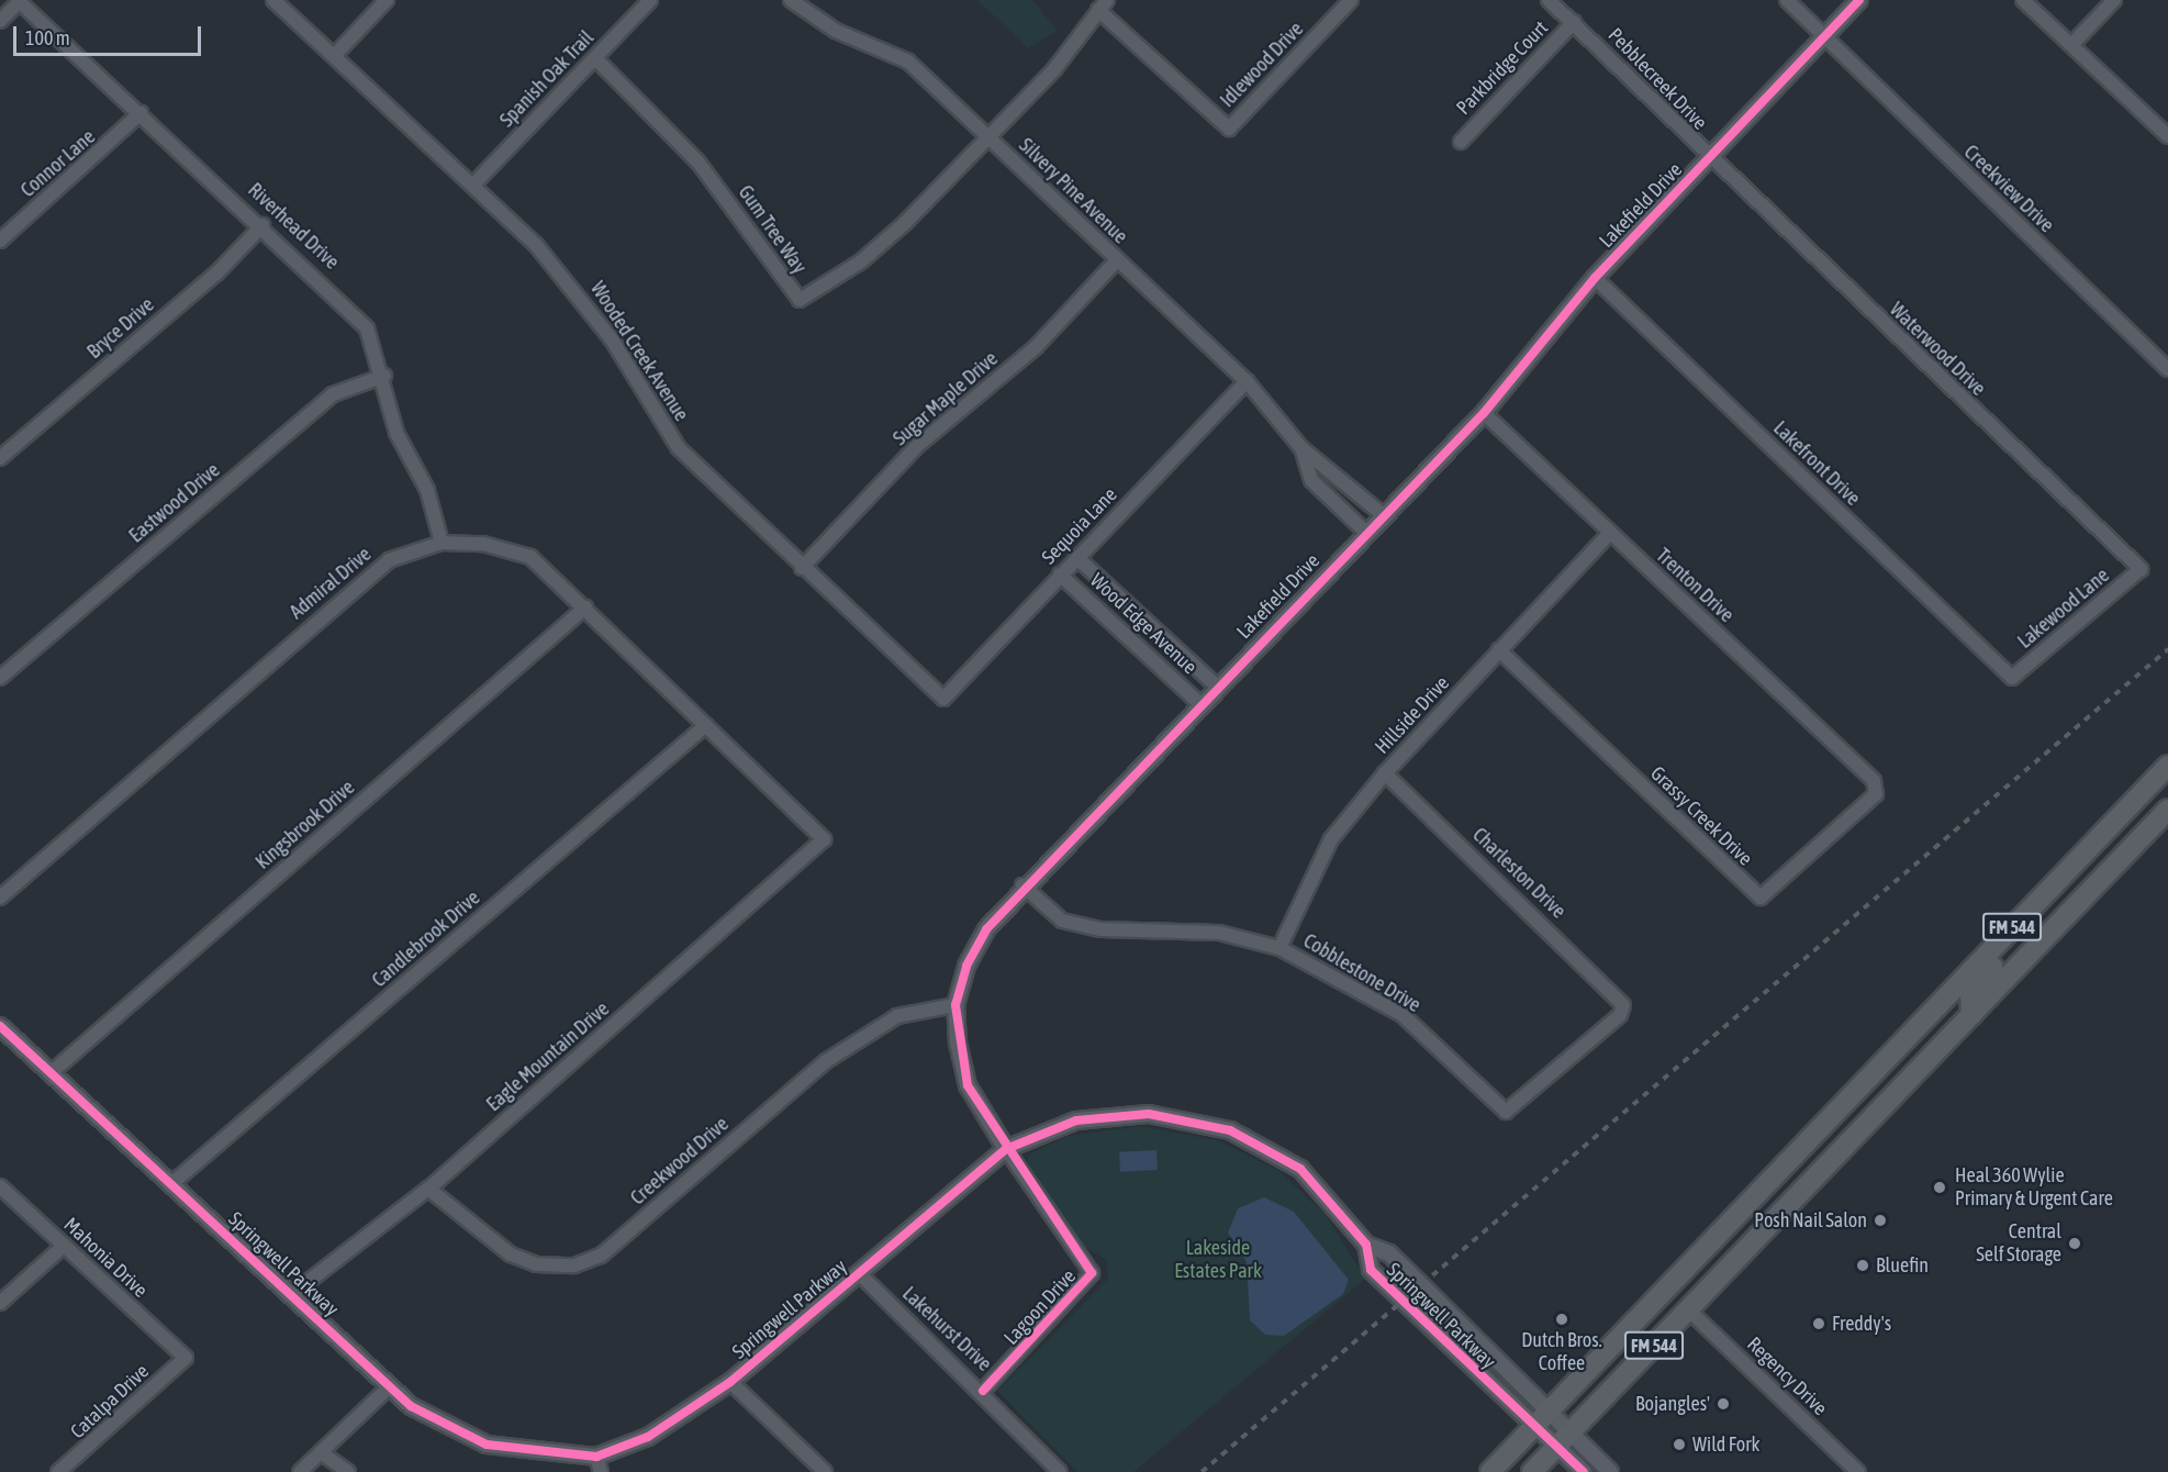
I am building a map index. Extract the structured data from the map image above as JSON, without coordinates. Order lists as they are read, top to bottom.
{
  "streets": {
    "main road": ["FM 544"],
    "street": [
      "Idlewood Drive",
      "Parkbridge Court",
      "Spanish Oak Trail",
      "Pebblecreek Drive",
      "Connor Lane",
      "Creekview Drive",
      "Silvery Pine Avenue",
      "Lakefield Drive",
      "Riverhead Drive",
      "Gum Tree Way",
      "Bryce Drive",
      "Waterwood Drive",
      "Wooded Creek Avenue",
      "Sugar Maple Drive",
      "Lakefront Drive",
      "Eastwood Drive",
      "Sequoia Lane",
      "Admiral Drive",
      "Trenton Drive",
      "Lakewood Lane",
      "Wood Edge Avenue",
      "Hillside Drive",
      "Grassy Creek Drive",
      "Kingsbrook Drive",
      "Charleston Drive",
      "Candlebrook Drive",
      "Cobblestone Drive",
      "Eagle Mountain Drive",
      "Creekwood Drive",
      "Mahonia Drive",
      "Springwell Parkway",
      "Lagoon Drive",
      "Lakehurst Drive",
      "Regency Drive",
      "Catalpa Drive"
    ]
  },
  "crossings": [
    ["Parkbridge Court", "Pebblecreek Drive"],
    ["Spanish Oak Trail", "Gum Tree Way"],
    ["Spanish Oak Trail", "Wooded Creek Avenue"],
    ["Pebblecreek Drive", "Lakefield Drive"],
    ["Pebblecreek Drive", "Waterwood Drive"],
    ["Connor Lane", "Riverhead Drive"],
    ["Creekview Drive", "Lakefield Drive"],
    ["Silvery Pine Avenue", "Lakefield Drive"],
    ["Silvery Pine Avenue", "Gum Tree Way"],
    ["Silvery Pine Avenue", "Sugar Maple Drive"],
    ["Silvery Pine Avenue", "Sequoia Lane"],
    ["Lakefield Drive", "Waterwood Drive"],
    ["Lakefield Drive", "Lakefront Drive"],
    ["Lakefield Drive", "Trenton Drive"],
    ["Lakefield Drive", "Wood Edge Avenue"],
    ["Lakefield Drive", "Cobblestone Drive"],
    ["Lakefield Drive", "Creekwood Drive"],
    ["Riverhead Drive", "Bryce Drive"],
    ["Riverhead Drive", "Eastwood Drive"],
    ["Riverhead Drive", "Admiral Drive"],
    ["Waterwood Drive", "Lakewood Lane"],
    ["Wooded Creek Avenue", "Sugar Maple Drive"],
    ["Wooded Creek Avenue", "Sequoia Lane"],
    ["Lakefront Drive", "Lakewood Lane"],
    ["Sequoia Lane", "Wood Edge Avenue"],
    ["Admiral Drive", "Kingsbrook Drive"],
    ["Admiral Drive", "Candlebrook Drive"],
    ["Admiral Drive", "Eagle Mountain Drive"],
    ["Trenton Drive", "Hillside Drive"],
    ["Trenton Drive", "Grassy Creek Drive"],
    ["Hillside Drive", "Grassy Creek Drive"],
    ["Hillside Drive", "Charleston Drive"],
    ["Hillside Drive", "Cobblestone Drive"],
    ["Kingsbrook Drive", "Springwell Parkway"],
    ["Charleston Drive", "Cobblestone Drive"],
    ["FM 544", "Springwell Parkway"],
    ["FM 544", "Regency Drive"],
    ["Candlebrook Drive", "Springwell Parkway"],
    ["Eagle Mountain Drive", "Creekwood Drive"],
    ["Eagle Mountain Drive", "Springwell Parkway"],
    ["Mahonia Drive", "Catalpa Drive"],
    ["Springwell Parkway", "Lagoon Drive"],
    ["Springwell Parkway", "Lakehurst Drive"],
    ["Lagoon Drive", "Lakehurst Drive"]
  ],
  "parks": ["Lakeside Estates Park"],
  "places": [
    "Heal 360 Wylie Primary & Urgent Care",
    "Posh Nail Salon",
    "Central Self Storage",
    "Bluefin",
    "Dutch Bros. Coffee",
    "Freddy's",
    "Bojangles'",
    "Wild Fork"
  ],
  "scale_bar": "100 m"
}
